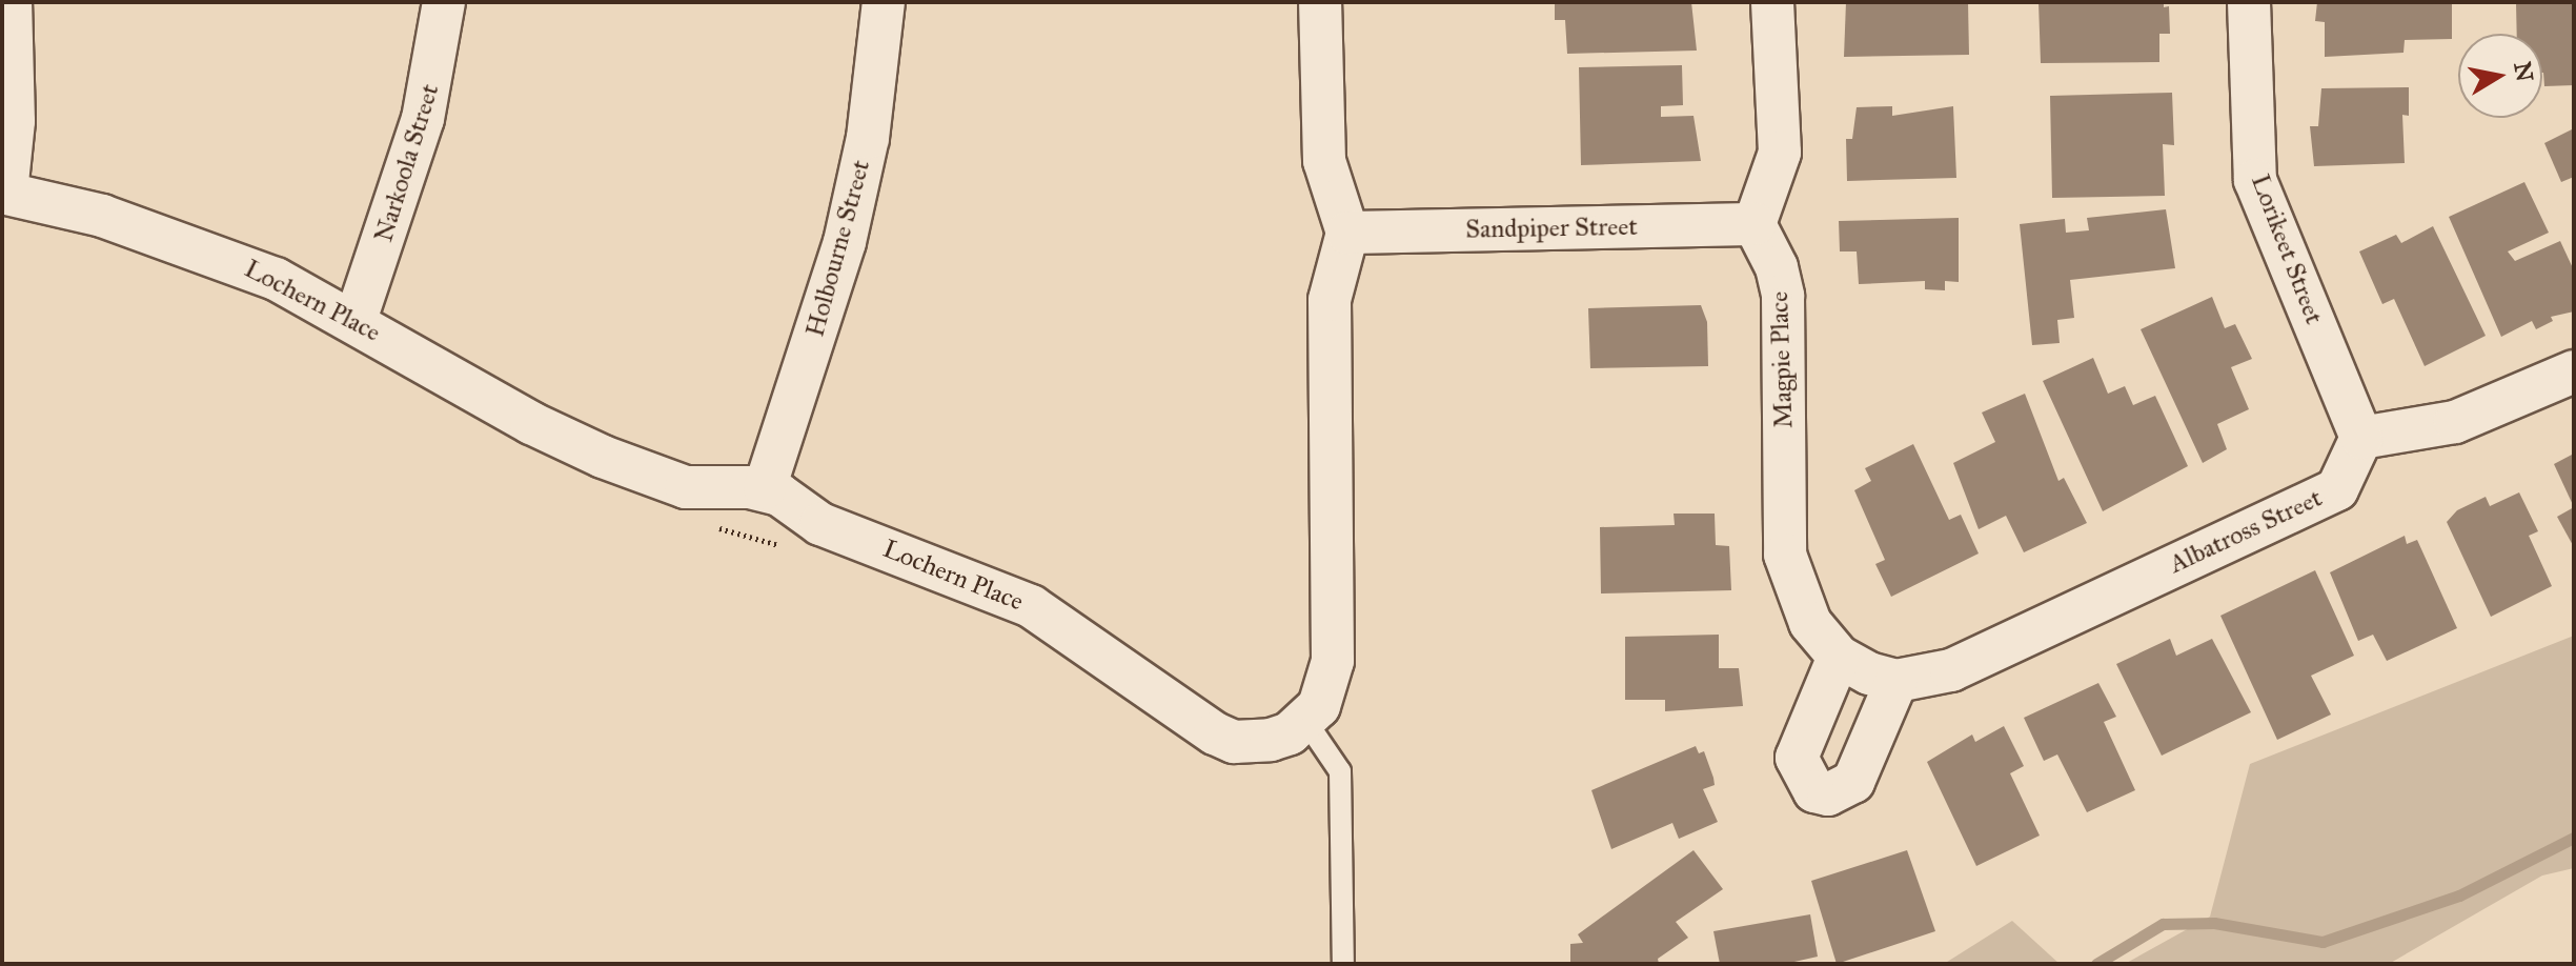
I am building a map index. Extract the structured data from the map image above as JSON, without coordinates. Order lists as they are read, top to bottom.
{
  "streets": {
    "street": [
      "Narkoola Street",
      "Sandpiper Street",
      "Holbourne Street",
      "Lorikeet Street",
      "Lochern Place",
      "Magpie Place",
      "Albatross Street"
    ]
  },
  "crossings": [
    ["Narkoola Street", "Lochern Place"],
    ["Sandpiper Street", "Magpie Place"],
    ["Holbourne Street", "Lochern Place"],
    ["Lorikeet Street", "Albatross Street"]
  ],
  "north": "right"
}
